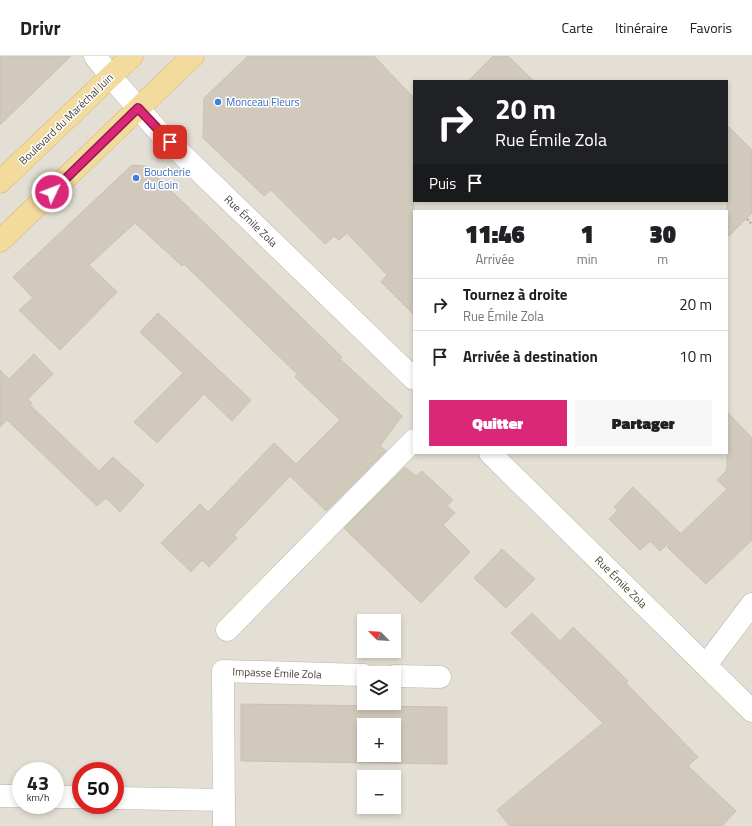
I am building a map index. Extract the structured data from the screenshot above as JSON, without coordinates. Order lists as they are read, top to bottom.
{
  "streets": {
    "main road": ["Boulevard du Maréchal Juin"],
    "street": ["Rue Émile Zola", "Impasse Émile Zola"]
  },
  "crossings": [
    ["Boulevard du Maréchal Juin", "Rue Émile Zola"]
  ],
  "places": ["Monceau Fleurs", "Boucherie du Coin"],
  "north": "top left",
  "page": {
    "header": "Drivr",
    "nav": ["Carte", "Itinéraire", "Favoris"],
    "turn": ["20 m", "Rue Émile Zola"],
    "then": "Puis",
    "eta": [
      "11:46",
      "Arrivée",
      "1",
      "min",
      "30",
      "m"
    ],
    "list": [
      {
        "name": "Tournez à droite",
        "note": "Rue Émile Zola",
        "value": "20 m"
      },
      {
        "name": "Arrivée à destination",
        "value": "10 m"
      }
    ],
    "buttons": ["Quitter", "Partager"],
    "map_buttons": ["+", "−"],
    "speed": "43 km/h",
    "limit": "50"
  }
}
